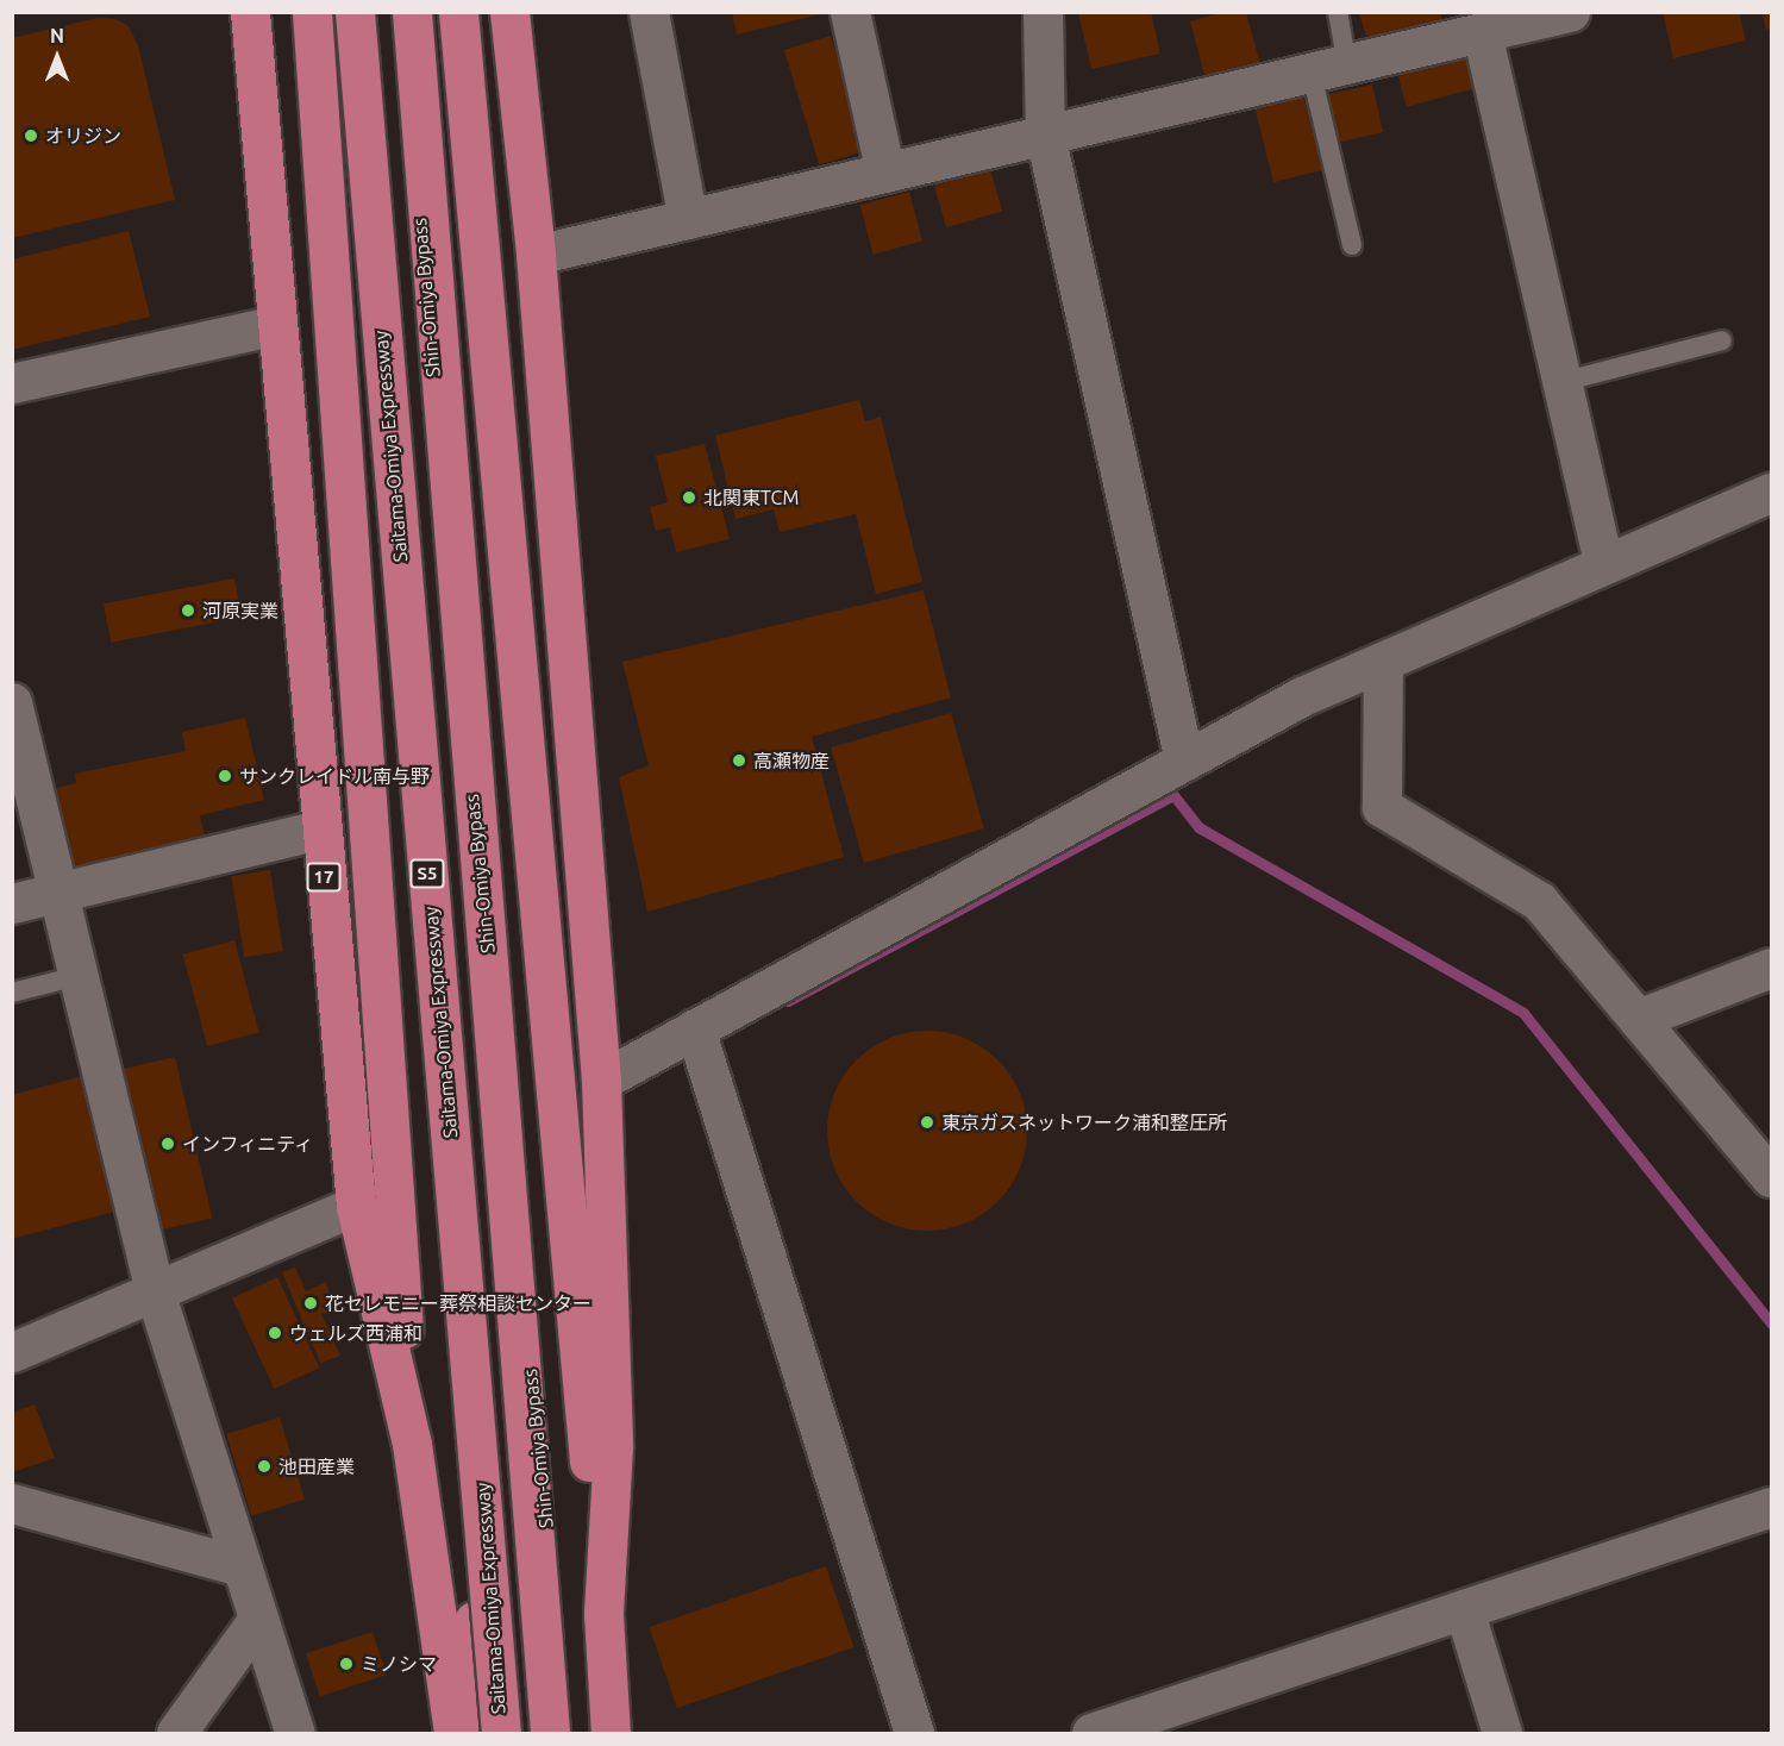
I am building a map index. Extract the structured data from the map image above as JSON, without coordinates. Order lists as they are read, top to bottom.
{
  "streets": {
    "highway": [
      "Shin-Omiya Bypass",
      "Saitama-Omiya Expressway",
      "S5",
      "17"
    ]
  },
  "places": [
    "オリジン",
    "北関東TCM",
    "河原実業",
    "高瀬物産",
    "サンクレイドル南与野",
    "東京ガスネットワーク浦和整圧所",
    "インフィニティ",
    "花セレモニー葬祭相談センター",
    "ウェルズ西浦和",
    "池田産業",
    "ミノシマ"
  ],
  "north": "top"
}
